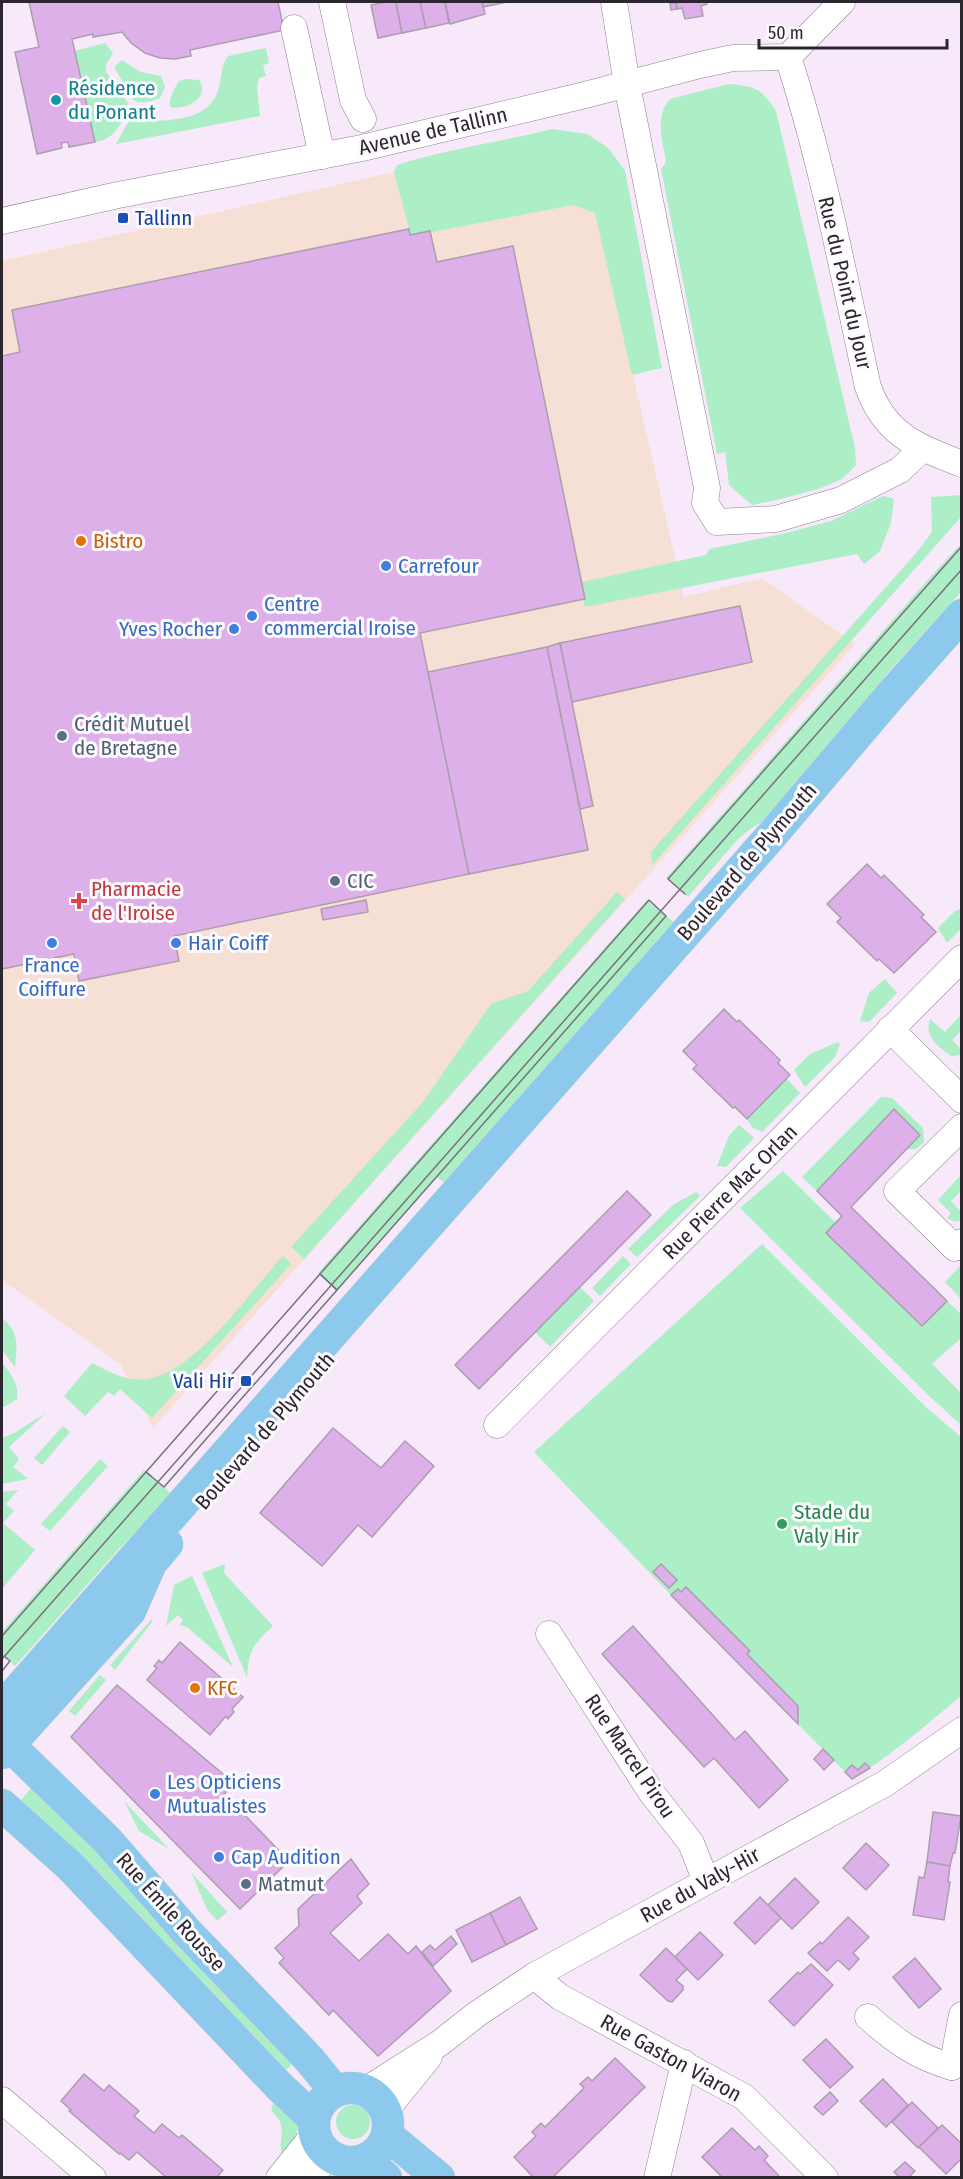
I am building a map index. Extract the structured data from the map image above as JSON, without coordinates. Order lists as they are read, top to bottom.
{
  "streets": {
    "main road": ["Boulevard de Plymouth", "Rue Émile Rousse"],
    "street": [
      "Avenue de Tallinn",
      "Rue du Point du Jour",
      "Rue Pierre Mac Orlan",
      "Rue Marcel Pirou",
      "Rue du Valy-Hir",
      "Rue Gaston Viaron"
    ]
  },
  "crossings": [
    ["Avenue de Tallinn", "Rue du Point du Jour"],
    ["Boulevard de Plymouth", "Rue Émile Rousse"],
    ["Rue Marcel Pirou", "Rue du Valy-Hir"],
    ["Rue du Valy-Hir", "Rue Gaston Viaron"]
  ],
  "places": {
    "other": [
      "Résidence du Ponant",
      "Bistro",
      "Carrefour",
      "Centre commercial Iroise",
      "Yves Rocher",
      "Crédit Mutuel de Bretagne",
      "CIC",
      "France Coiffure",
      "Hair Coiff",
      "Stade du Valy Hir",
      "KFC",
      "Les Opticiens Mutualistes",
      "Cap Audition",
      "Matmut"
    ],
    "transit": ["Tallinn", "Vali Hir"],
    "health": ["Pharmacie de l'Iroise"]
  },
  "scale_bar": "50 m"
}
